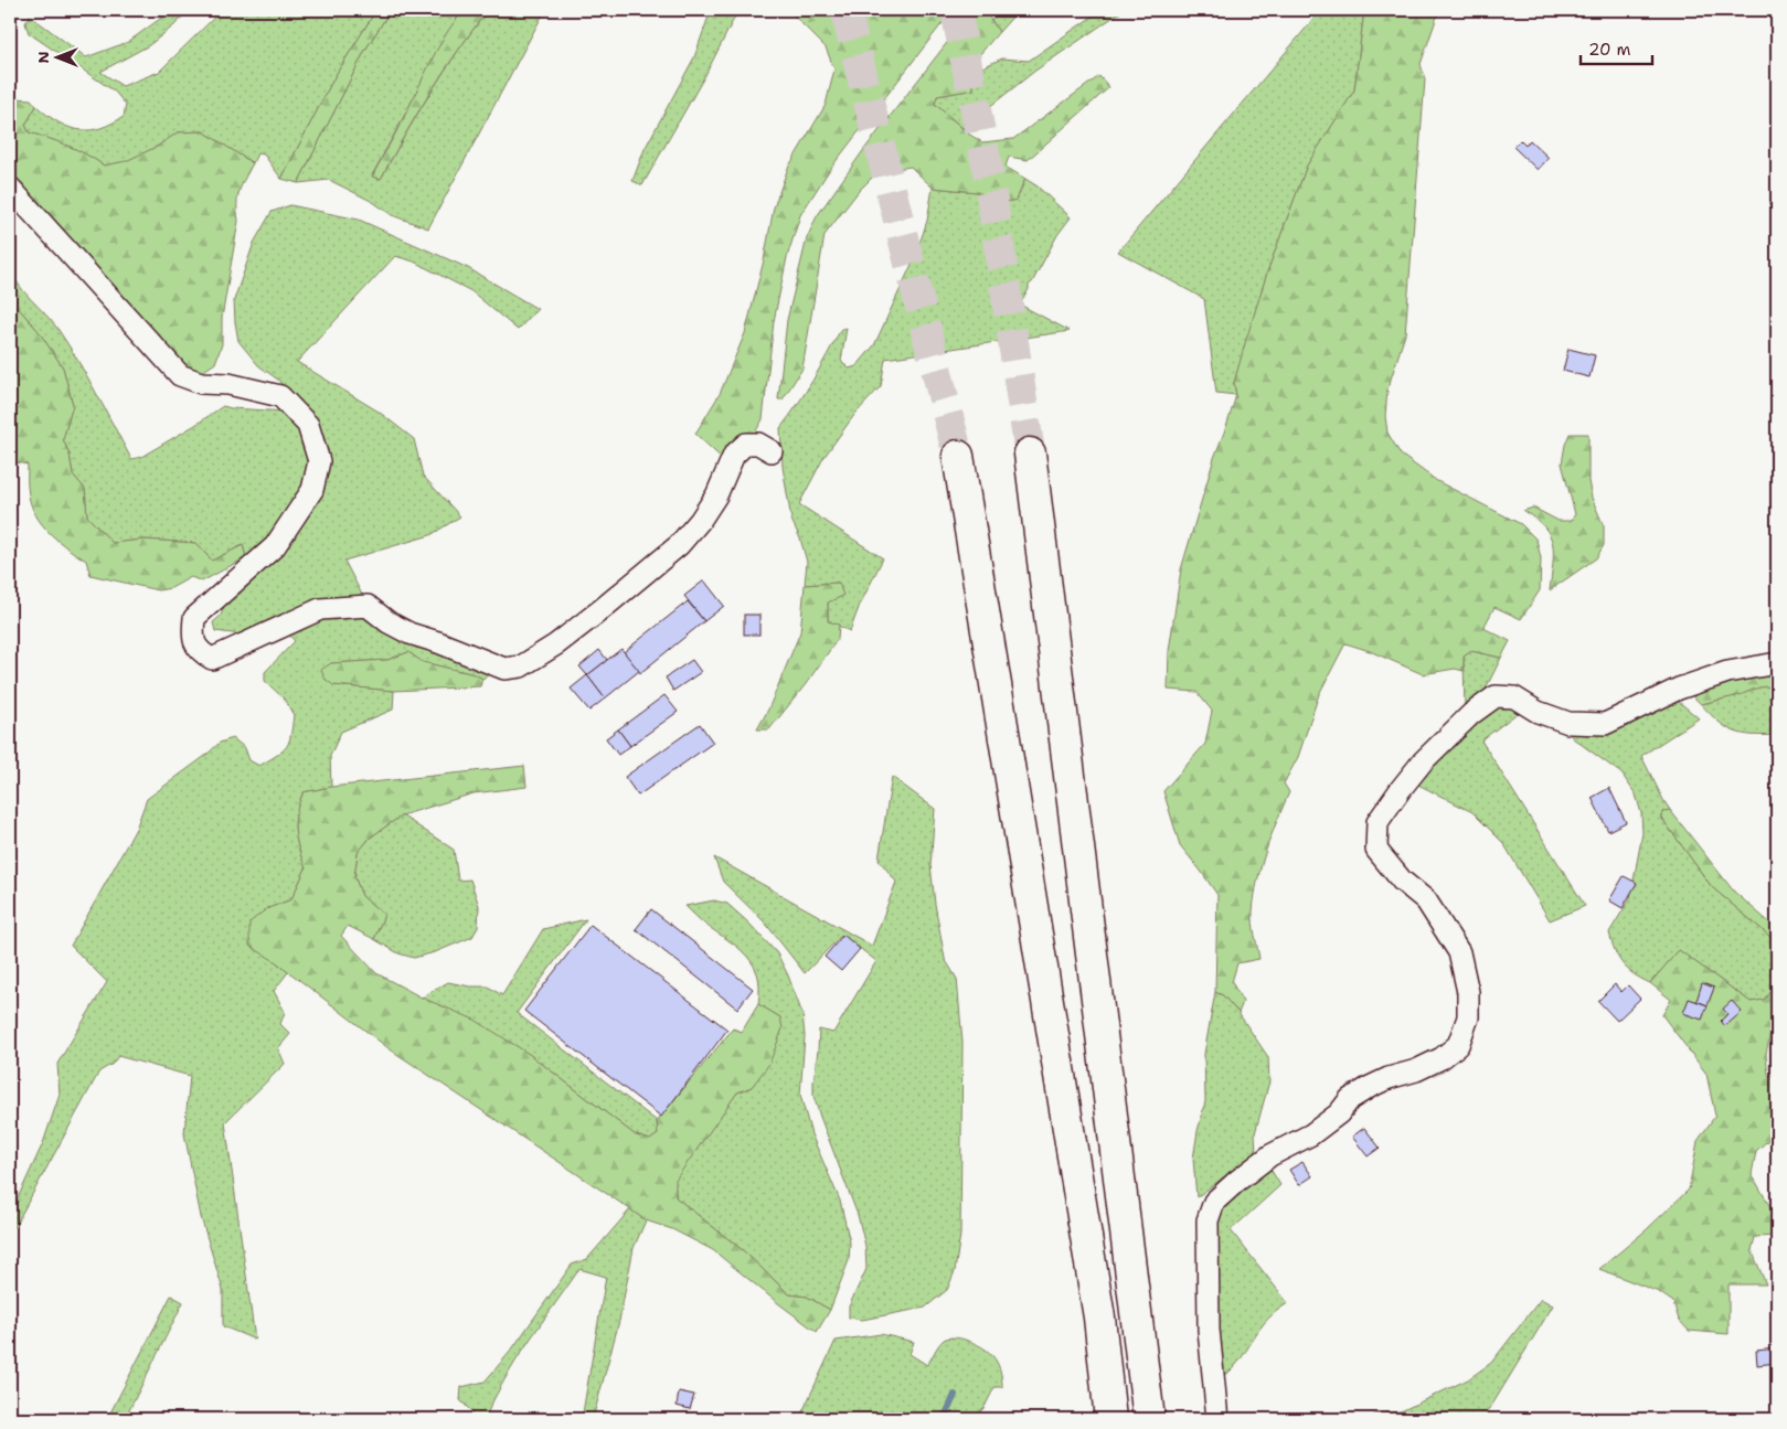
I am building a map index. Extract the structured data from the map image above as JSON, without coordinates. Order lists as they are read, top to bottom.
{
  "scale_bar": "20 m",
  "north": "left"
}
